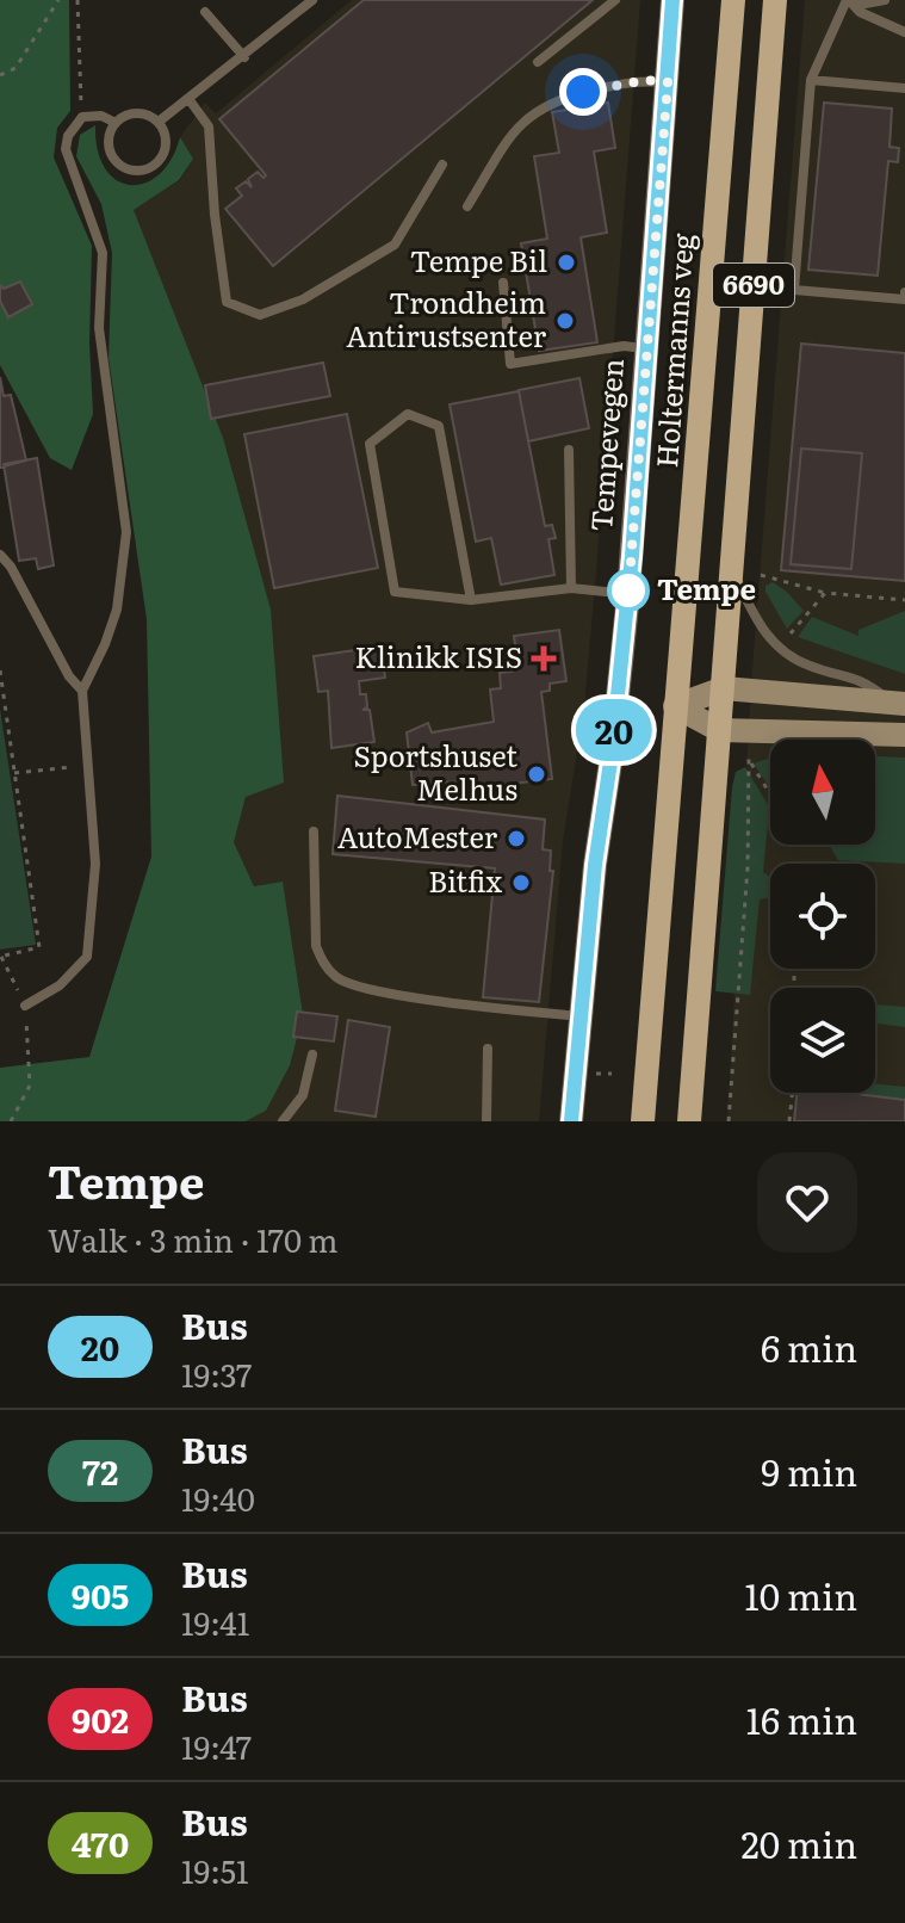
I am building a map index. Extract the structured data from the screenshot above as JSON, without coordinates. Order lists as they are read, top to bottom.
{
  "streets": {
    "main road": ["6690", "Holtermanns veg"],
    "street": ["Tempevegen"]
  },
  "crossings": [
    ["6690", "Holtermanns veg"]
  ],
  "places": {
    "other": [
      "Tempe Bil",
      "Trondheim Antirustsenter",
      "Tempe",
      "Sportshuset Melhus",
      "AutoMester",
      "Bitfix"
    ],
    "health": ["Klinikk ISIS"]
  },
  "lines": ["bus line 20"],
  "north": "top",
  "page": {
    "on_map": "20",
    "heading": ["Tempe", "Walk · 3 min · 170 m"],
    "list": [
      {
        "mark": "20",
        "name": "Bus",
        "note": "19:37",
        "value": "6 min"
      },
      {
        "mark": "72",
        "name": "Bus",
        "note": "19:40",
        "value": "9 min"
      },
      {
        "mark": "905",
        "name": "Bus",
        "note": "19:41",
        "value": "10 min"
      },
      {
        "mark": "902",
        "name": "Bus",
        "note": "19:47",
        "value": "16 min"
      },
      {
        "mark": "470",
        "name": "Bus",
        "note": "19:51",
        "value": "20 min"
      }
    ]
  }
}
